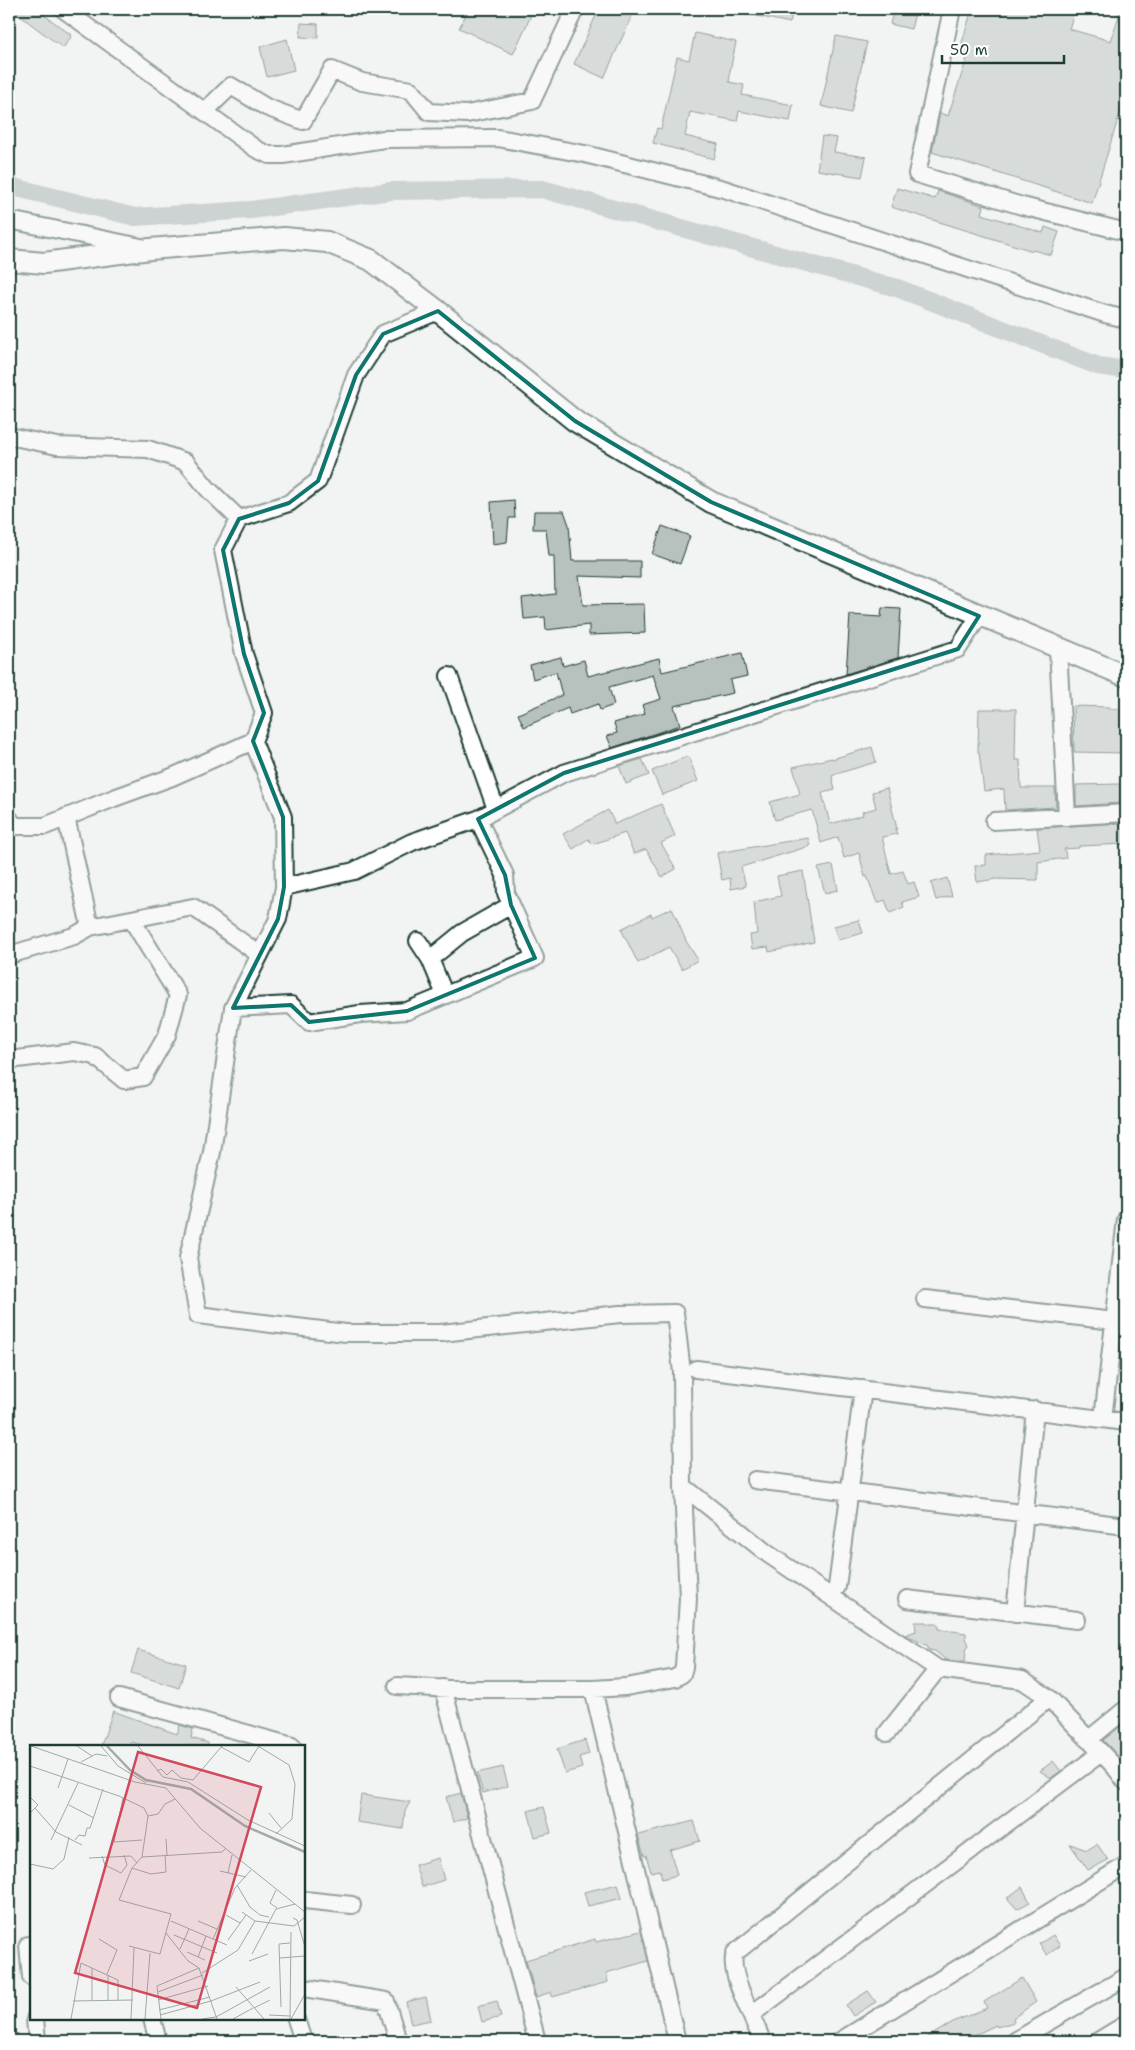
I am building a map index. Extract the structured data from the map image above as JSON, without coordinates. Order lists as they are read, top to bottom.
{
  "scale_bar": "50 m"
}
